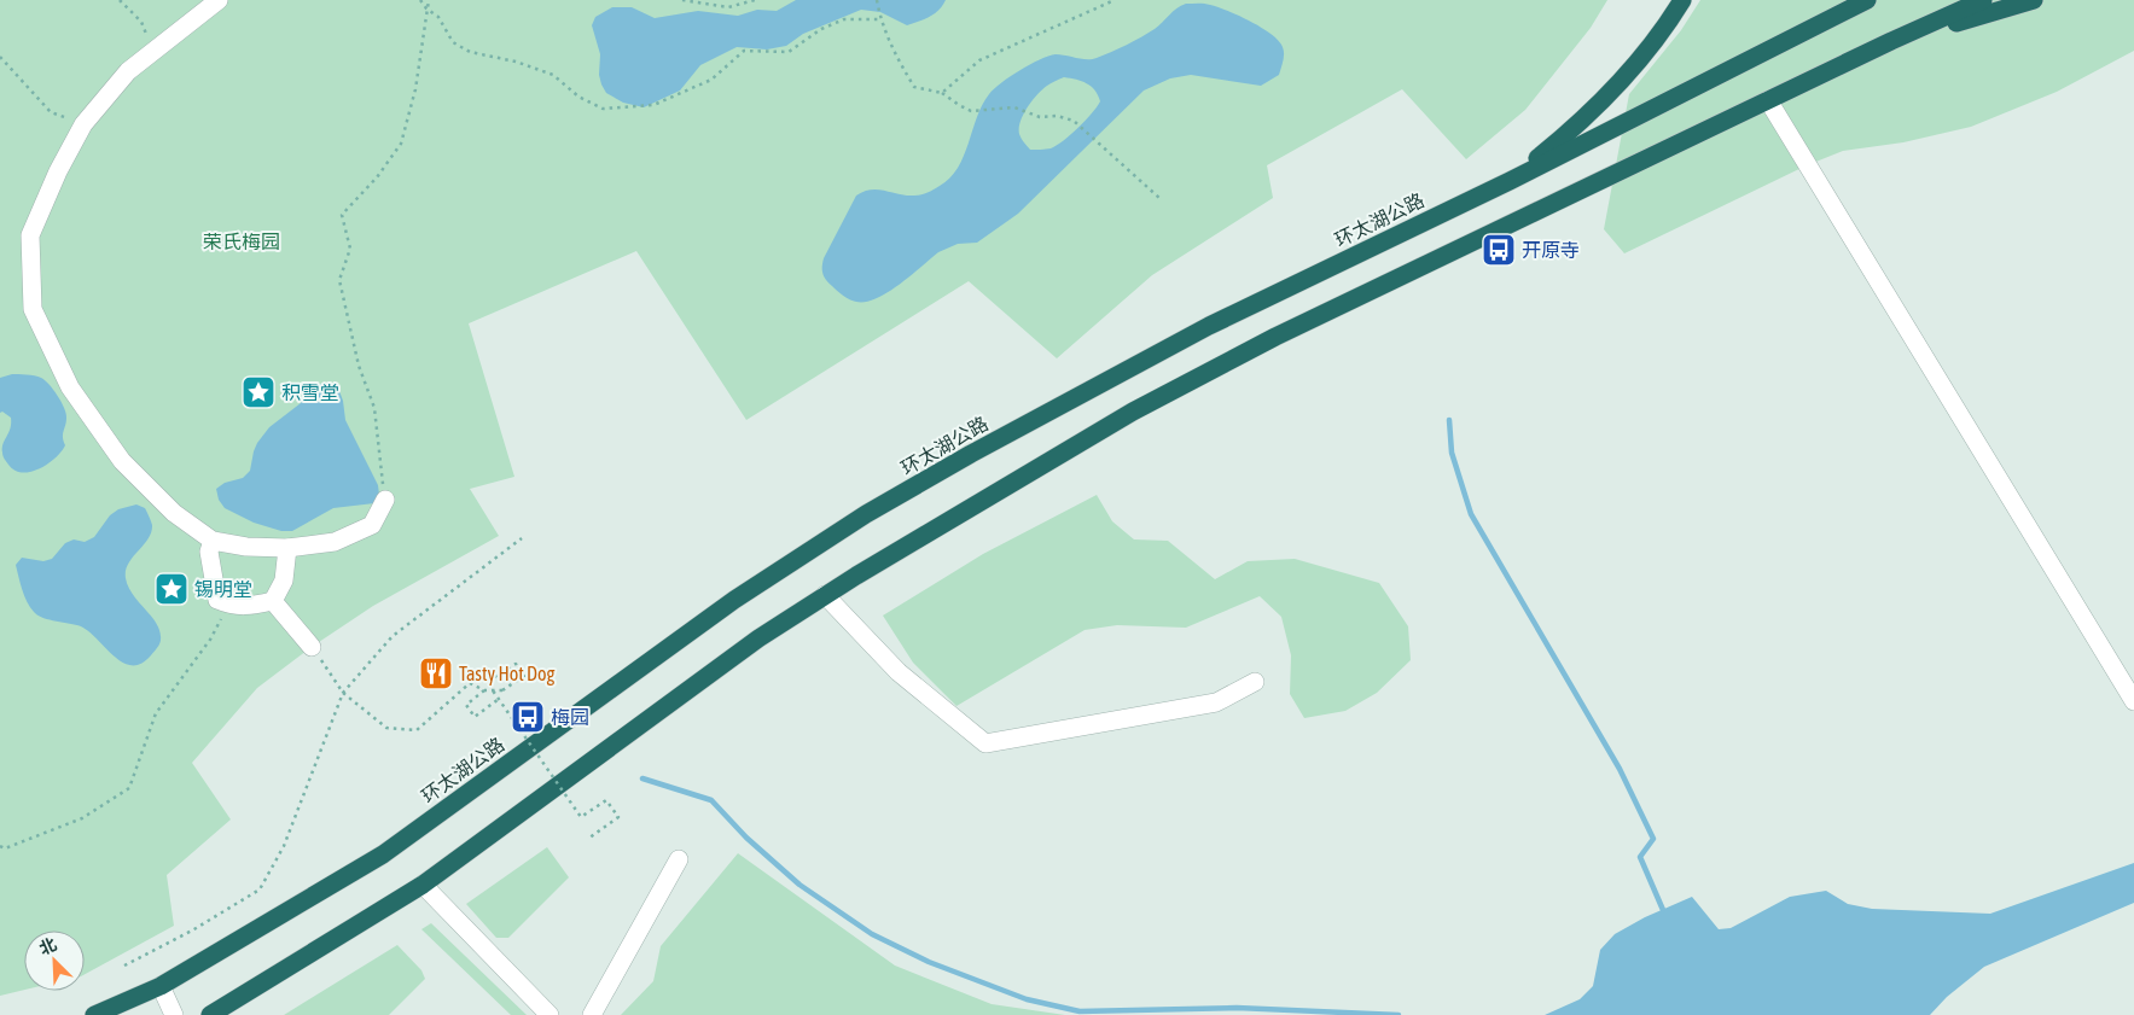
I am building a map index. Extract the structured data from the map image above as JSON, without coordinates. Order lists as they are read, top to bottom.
{
  "streets": {
    "highway": ["环太湖公路"]
  },
  "parks": ["荣氏梅园"],
  "places": {
    "bus stop": ["开原寺", "梅园"],
    "place": ["积雪堂", "锡明堂"],
    "restaurant": ["Tasty Hot Dog"]
  },
  "north": "top left"
}
